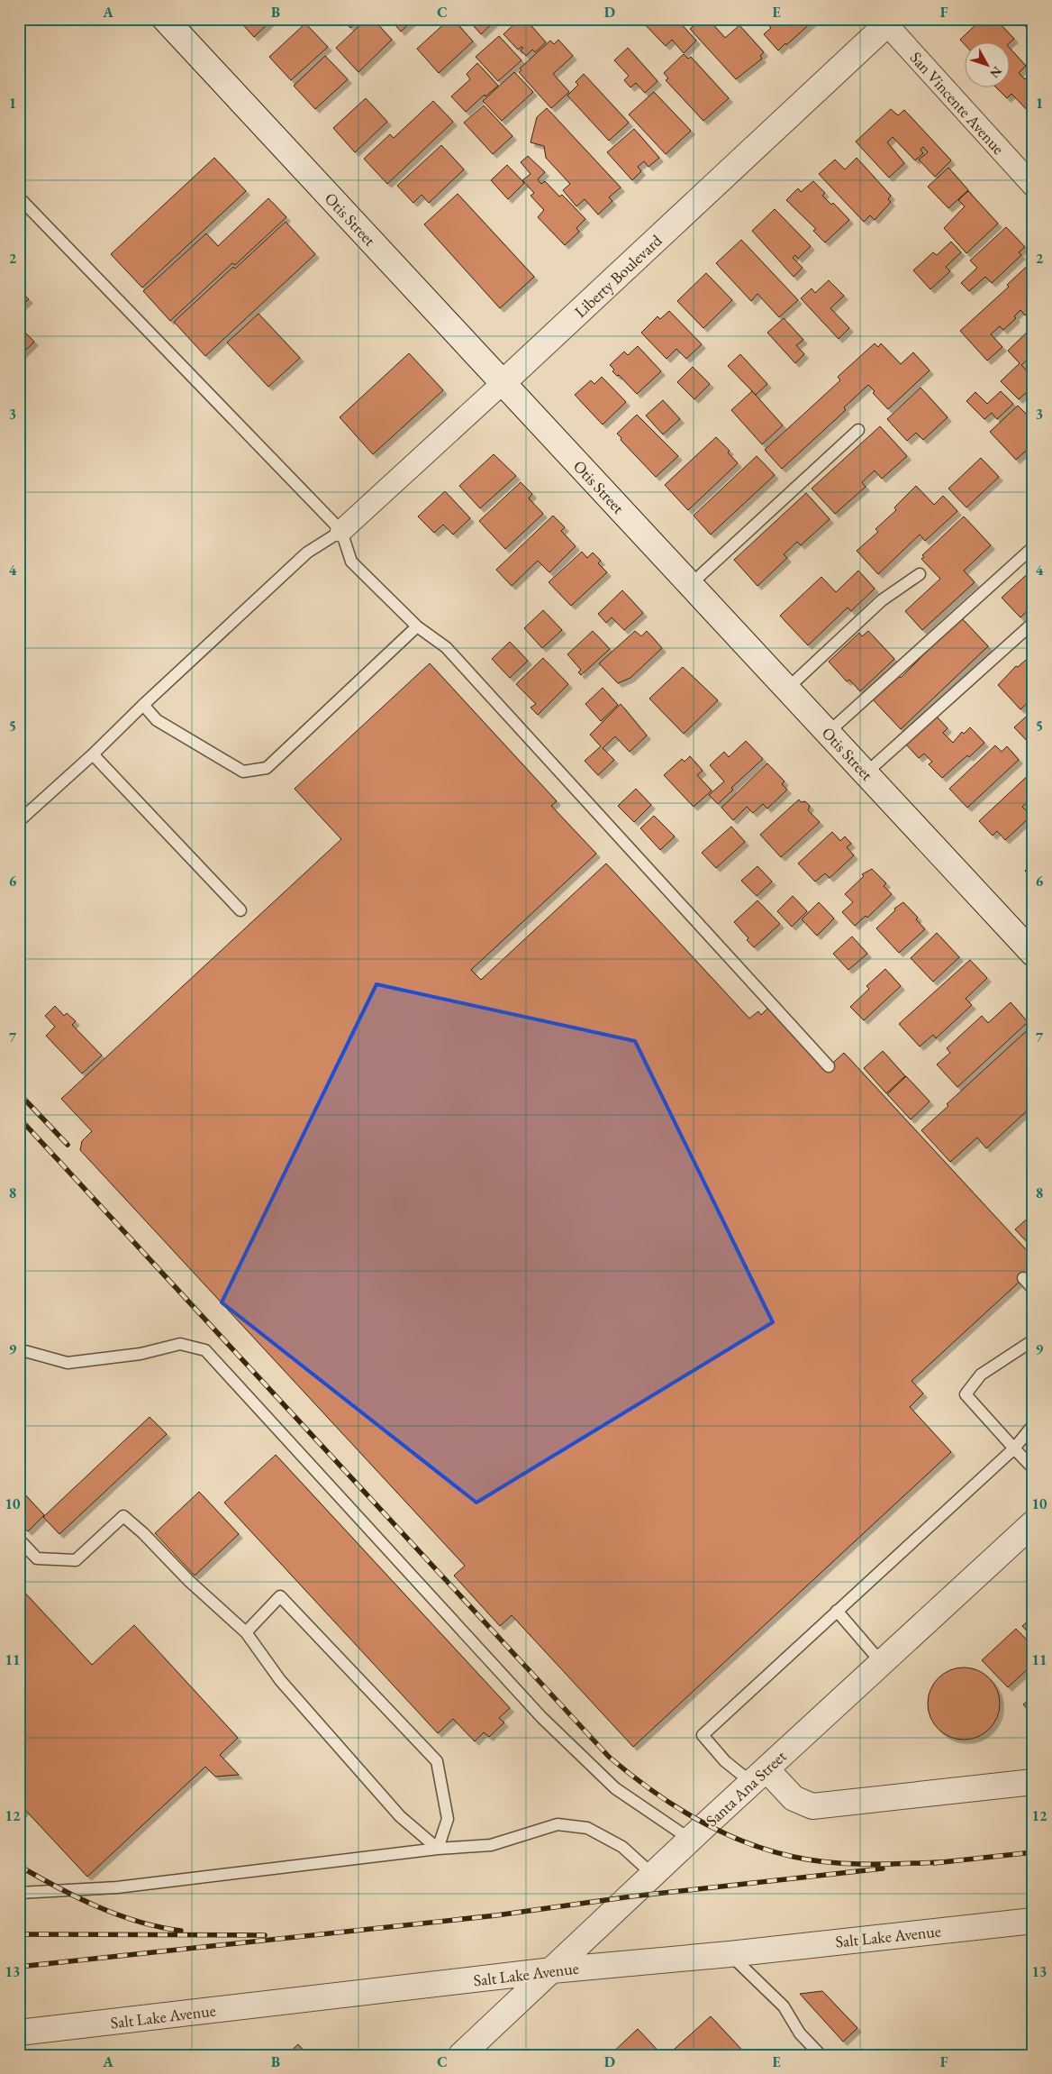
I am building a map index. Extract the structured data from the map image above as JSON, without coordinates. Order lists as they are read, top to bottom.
{
  "streets": {
    "street": [
      "San Vincente Avenue",
      "Otis Street",
      "Liberty Boulevard",
      "Santa Ana Street",
      "Salt Lake Avenue"
    ]
  },
  "crossings": [
    ["San Vincente Avenue", "Liberty Boulevard"],
    ["Otis Street", "Liberty Boulevard"],
    ["Santa Ana Street", "Salt Lake Avenue"]
  ],
  "north": "bottom right",
  "grid": {
    "columns": [
      "A",
      "B",
      "C",
      "D",
      "E",
      "F"
    ],
    "rows": [
      "1",
      "2",
      "3",
      "4",
      "5",
      "6",
      "7",
      "8",
      "9",
      "10",
      "11",
      "12",
      "13"
    ]
  }
}
